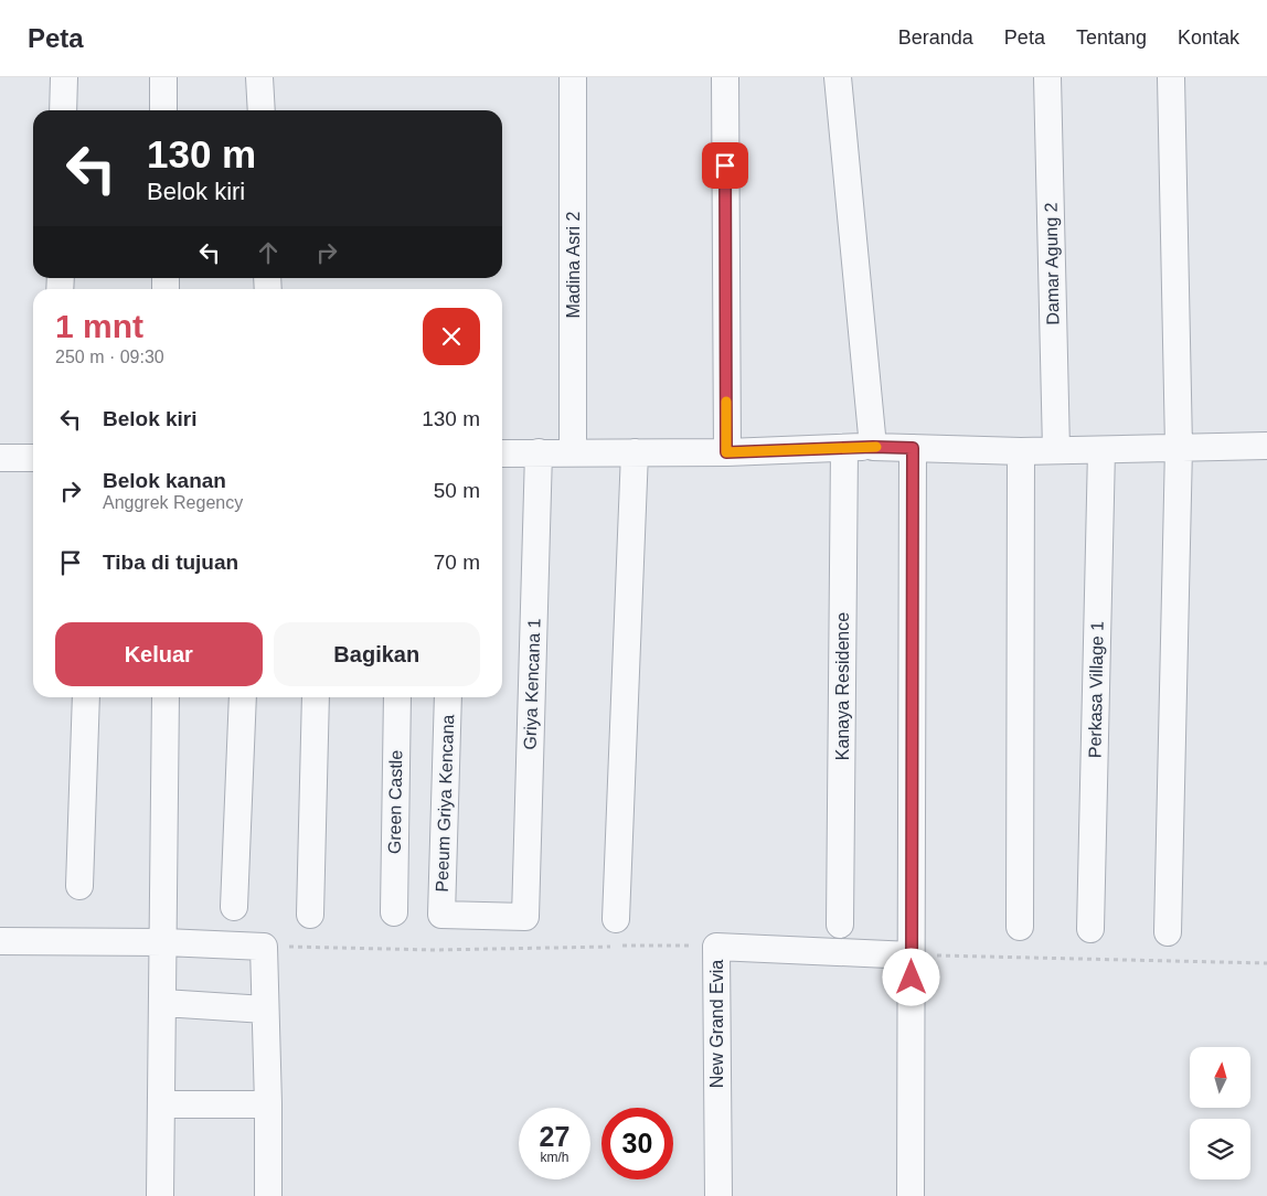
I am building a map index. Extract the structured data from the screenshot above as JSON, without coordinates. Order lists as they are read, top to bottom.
{
  "streets": {
    "street": [
      "Damar Agung 2",
      "Madina Asri 2",
      "Griya Kencana 1",
      "Kanaya Residence",
      "Perkasa Village 1",
      "Green Castle",
      "Peeum Griya Kencana",
      "New Grand Evia"
    ]
  },
  "crossings": [
    ["Griya Kencana 1", "Peeum Griya Kencana"]
  ],
  "north": "top",
  "page": {
    "header": "Peta",
    "nav": [
      "Beranda",
      "Peta",
      "Tentang",
      "Kontak"
    ],
    "turn": ["130 m", "Belok kiri"],
    "heading": ["1 mnt", "250 m · 09:30"],
    "list": [
      {
        "name": "Belok kiri",
        "value": "130 m"
      },
      {
        "name": "Belok kanan",
        "note": "Anggrek Regency",
        "value": "50 m"
      },
      {
        "name": "Tiba di tujuan",
        "value": "70 m"
      }
    ],
    "buttons": ["Keluar", "Bagikan"],
    "speed": "27 km/h",
    "limit": "30"
  }
}
